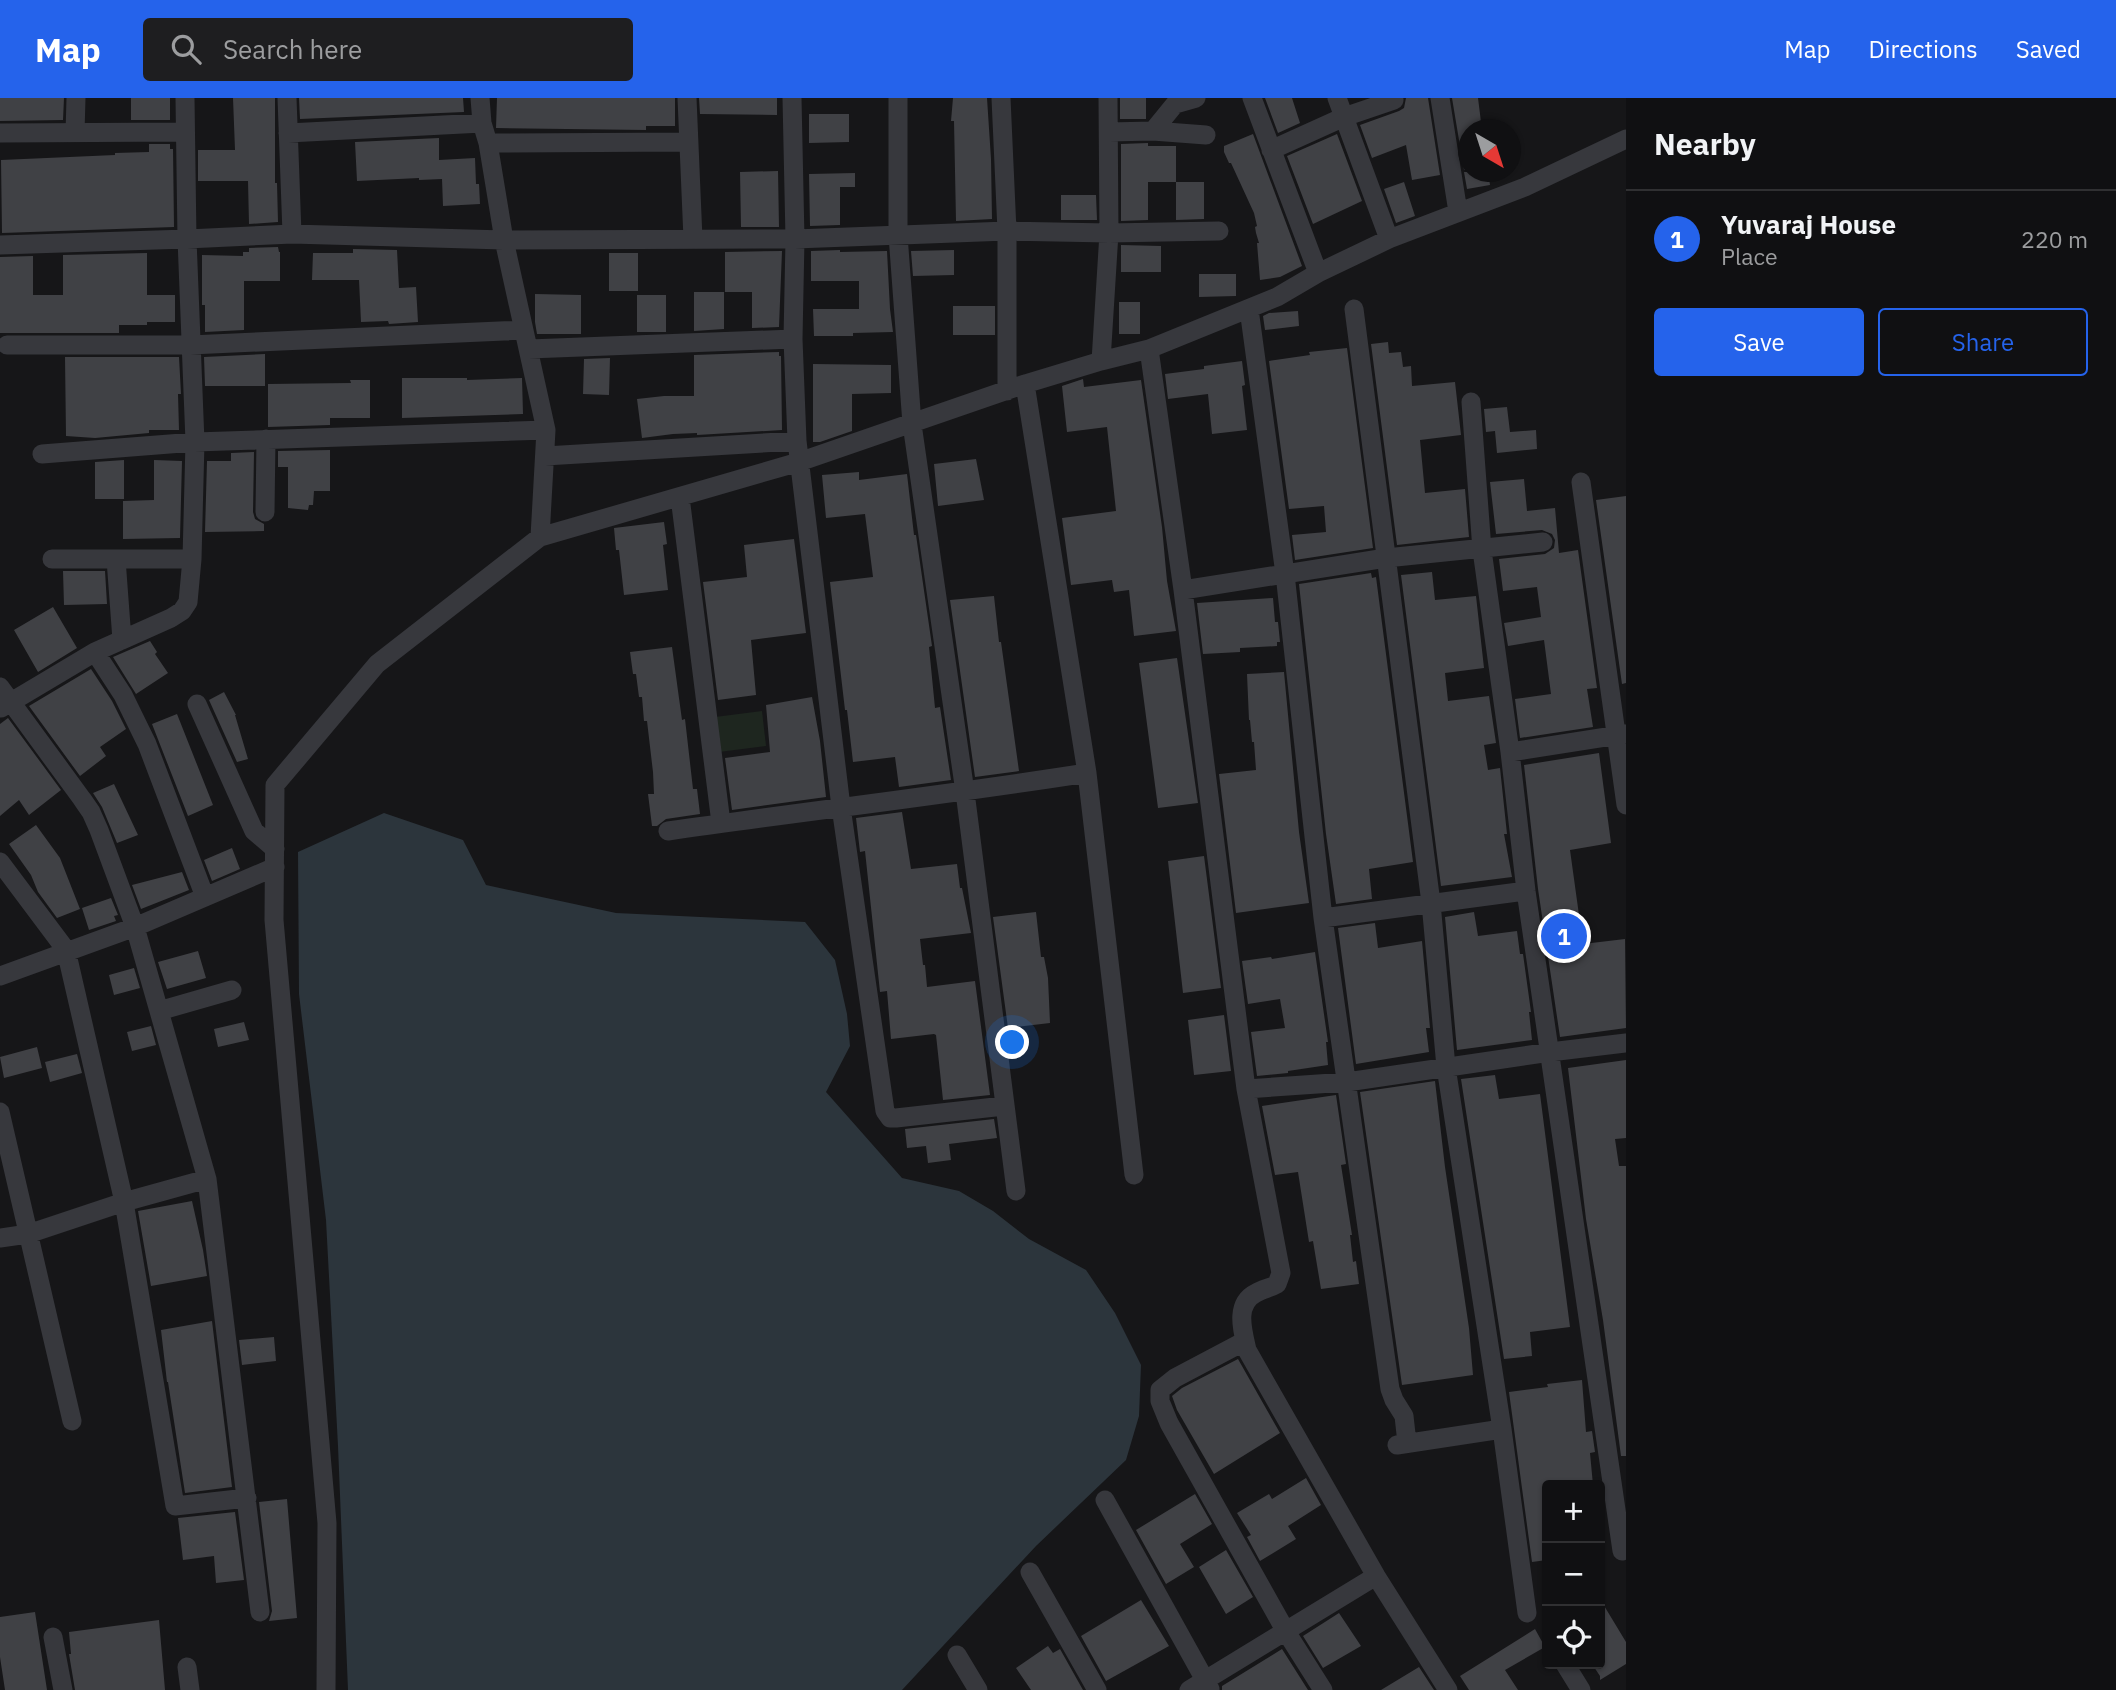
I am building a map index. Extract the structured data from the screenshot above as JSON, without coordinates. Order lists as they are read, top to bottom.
{
  "north": "bottom right",
  "page": {
    "header": "Map",
    "search": "Search here",
    "nav": ["Map", "Directions", "Saved"],
    "heading": "Nearby",
    "list": [
      {
        "mark": "1",
        "name": "Yuvaraj House",
        "note": "Place",
        "value": "220 m"
      }
    ],
    "buttons": ["Save", "Share"],
    "pins": "1",
    "map_buttons": ["+", "−"]
  }
}
